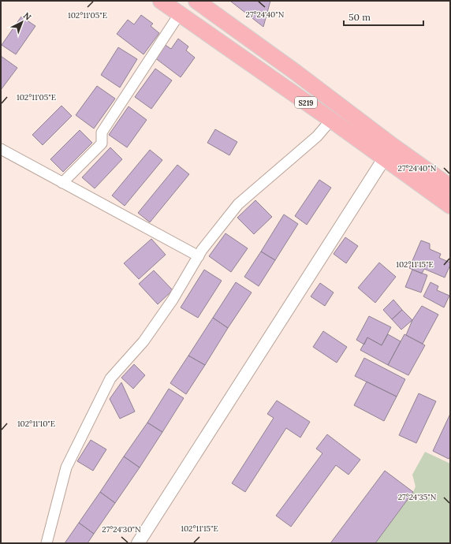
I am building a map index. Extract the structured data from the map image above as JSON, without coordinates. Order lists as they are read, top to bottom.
{
  "streets": {
    "main road": ["S219"]
  },
  "scale_bar": "50 m",
  "north": "top right",
  "coordinates": [
    "27°24'40\"N",
    "102°11'05\"E",
    "102°11'15\"E",
    "102°11'10\"E",
    "27°24'35\"N",
    "27°24'30\"N"
  ]
}
